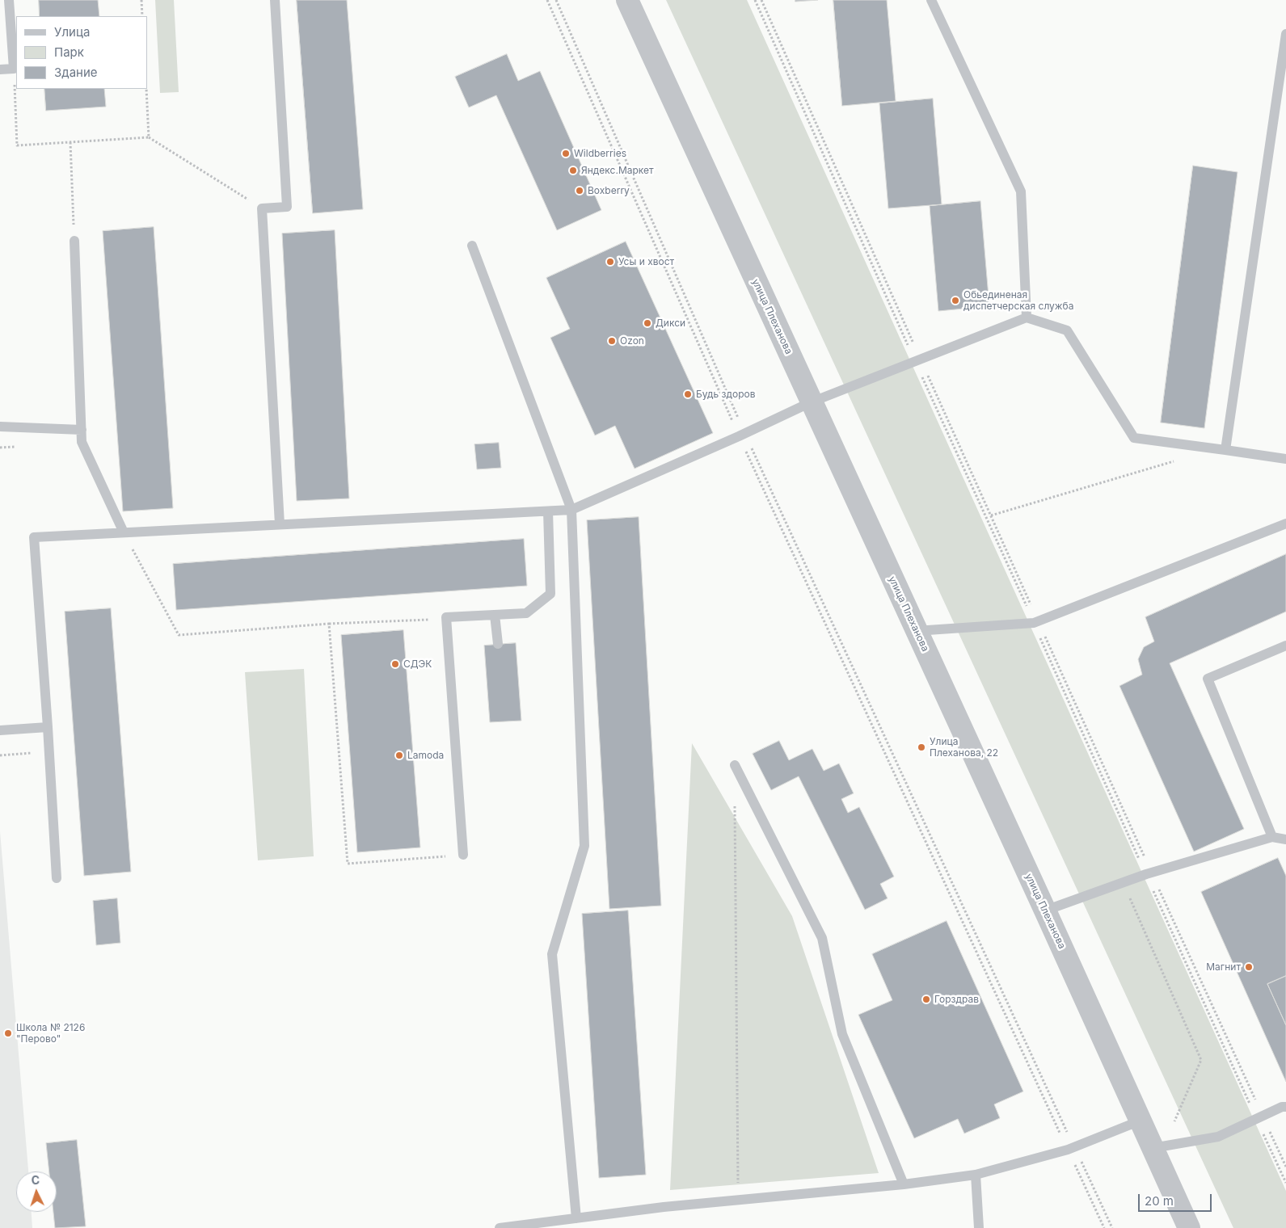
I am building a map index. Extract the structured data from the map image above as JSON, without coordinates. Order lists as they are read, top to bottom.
{
  "streets": {
    "street": ["улица Плеханова"]
  },
  "places": [
    "Wildberries",
    "Яндекс.Маркет",
    "Boxberry",
    "Усы и хвост",
    "Обьединеная диспетчерская служба",
    "Дикси",
    "Ozon",
    "Будь здоров",
    "СДЭК",
    "Улица Плеханова, 22",
    "Lamoda",
    "Магнит",
    "Горздрав",
    "Школа № 2126 \"Перово\""
  ],
  "legend": ["Улица", "Парк", "Здание"],
  "scale_bar": "20 m",
  "north": "top"
}
